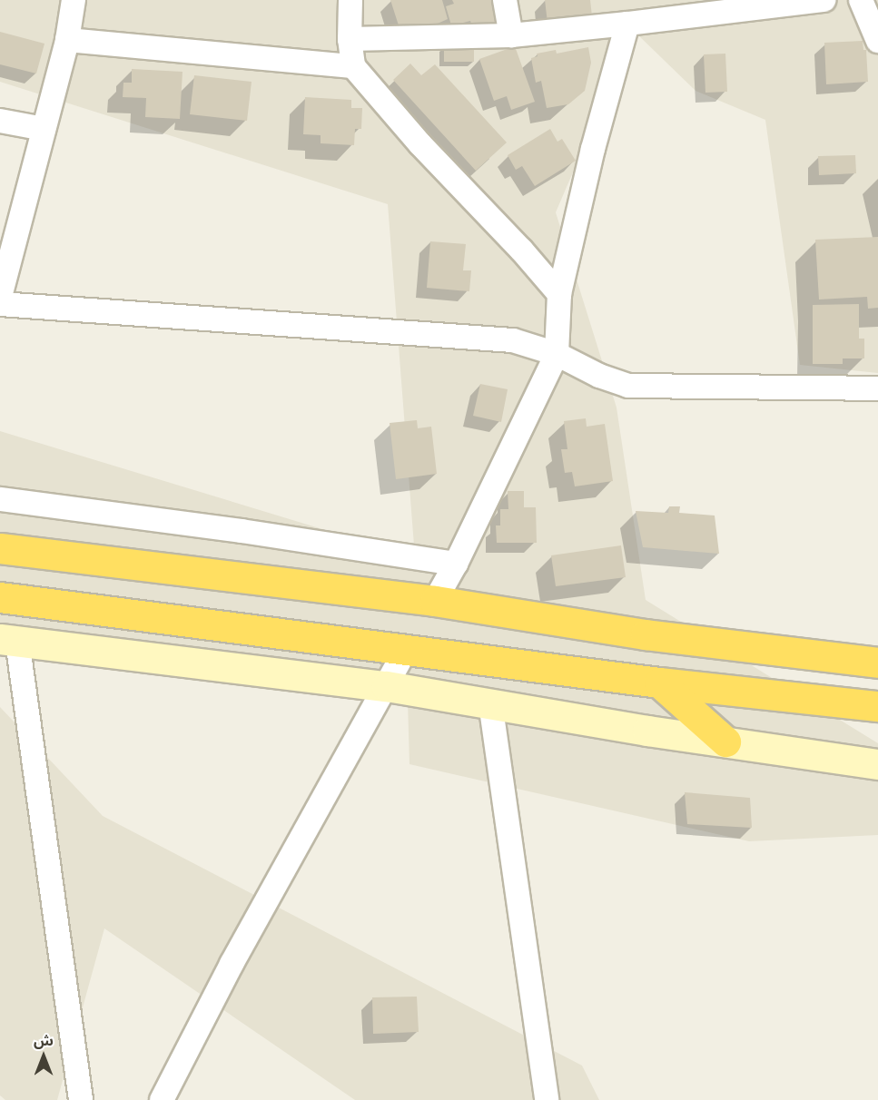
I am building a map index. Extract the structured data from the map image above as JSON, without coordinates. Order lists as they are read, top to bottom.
{
  "north": "top"
}
